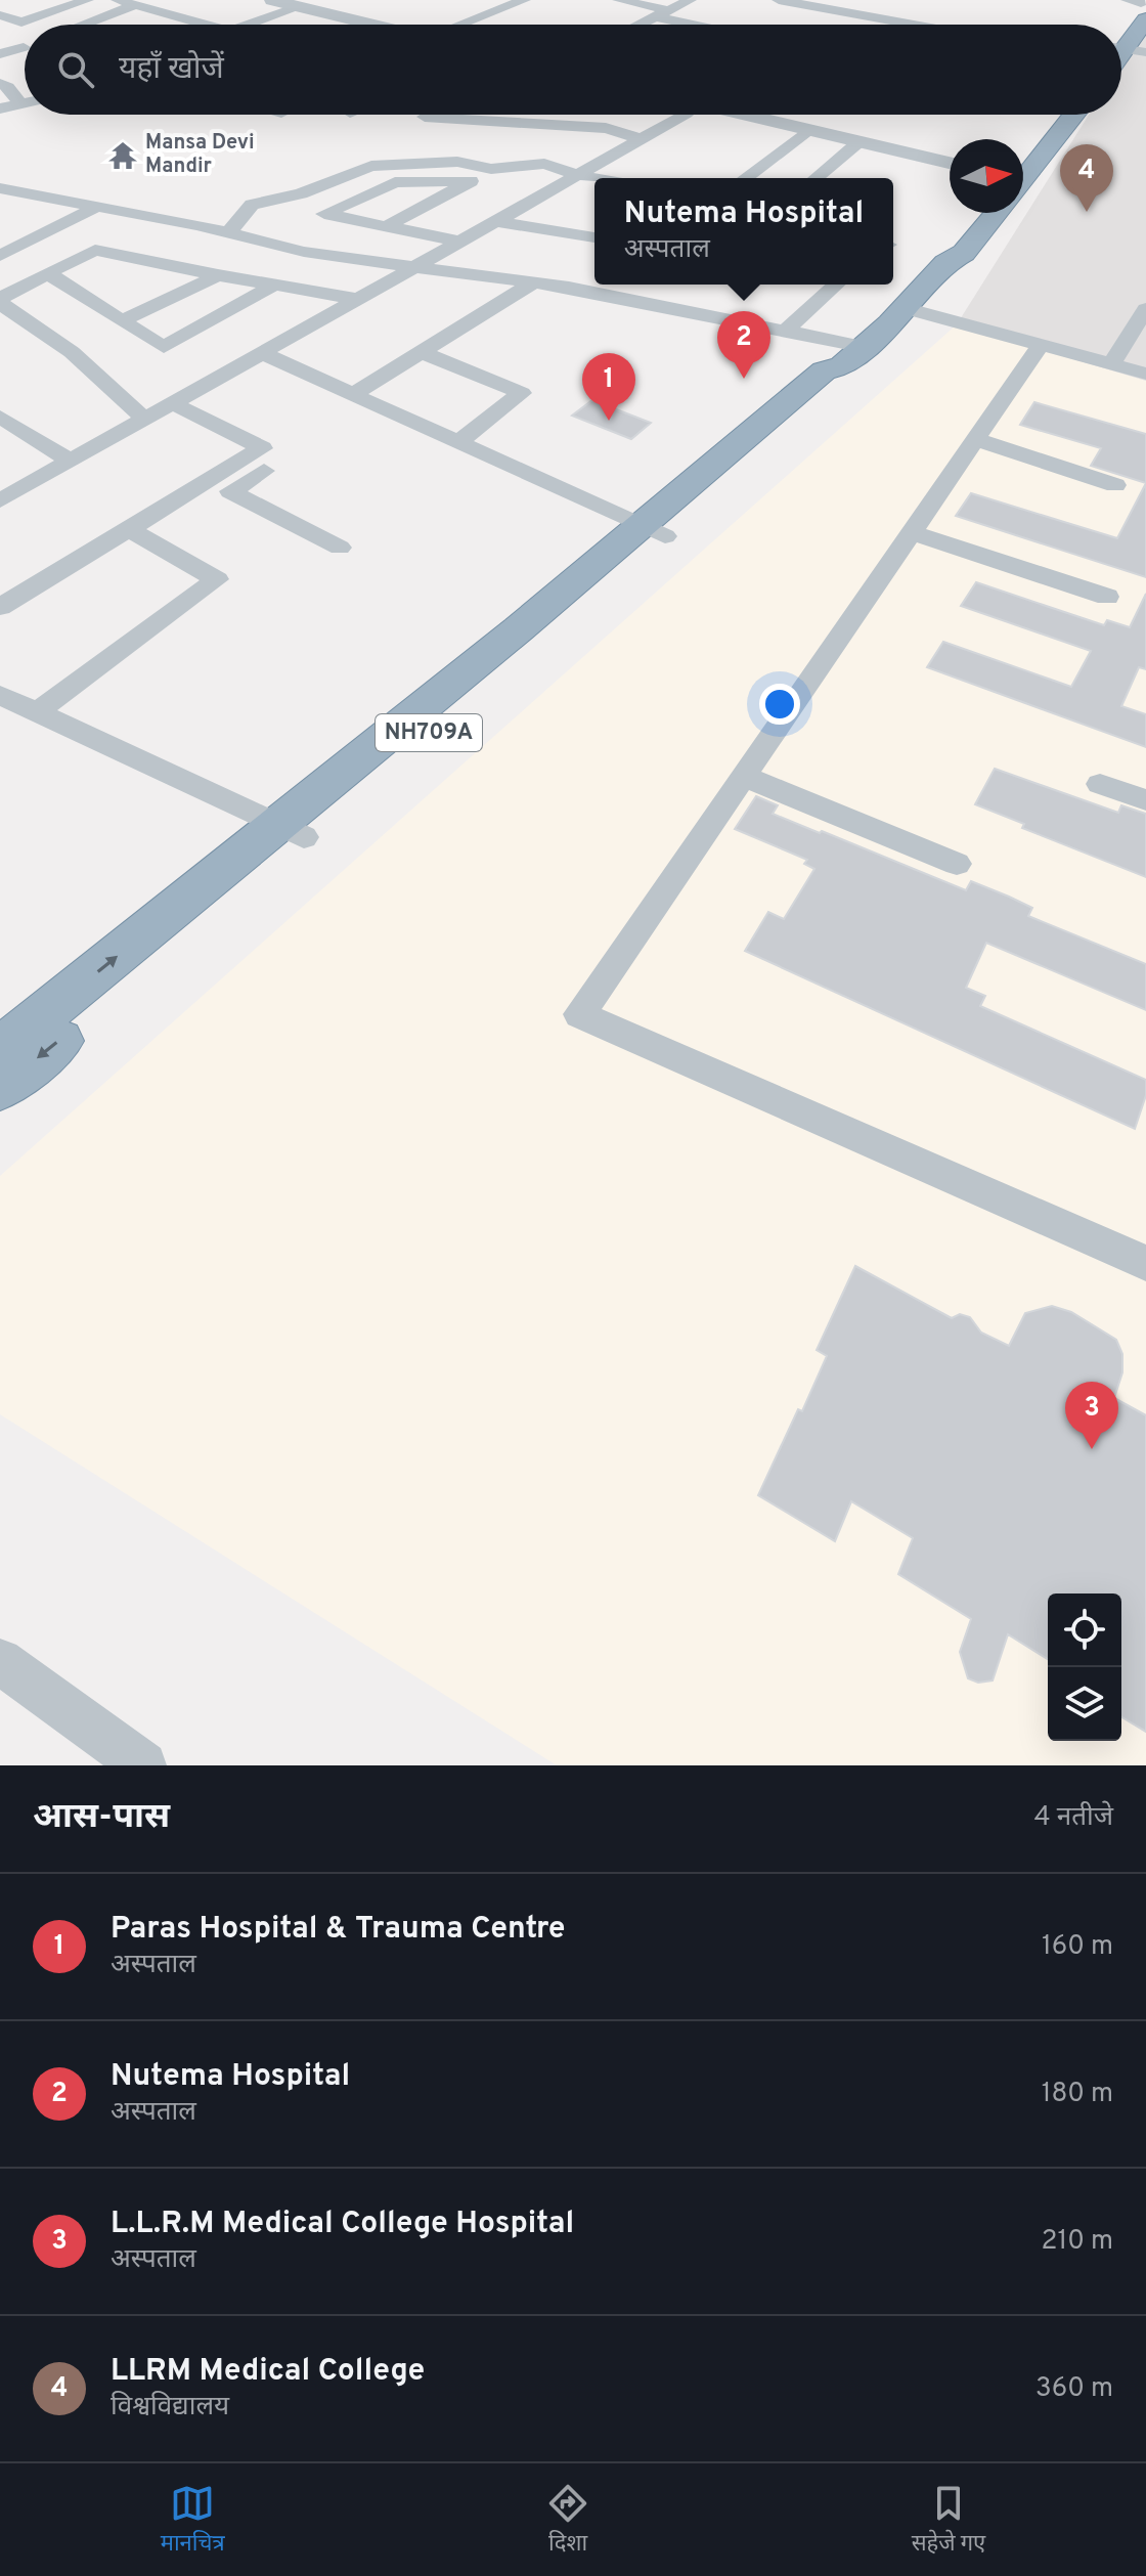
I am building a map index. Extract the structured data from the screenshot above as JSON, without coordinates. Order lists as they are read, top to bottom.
{
  "streets": {
    "highway": ["NH709A"]
  },
  "places": {
    "temple": ["Mansa Devi Mandir"]
  },
  "north": "right",
  "page": {
    "search": "यहाँ खोजें",
    "pins": [
      "4",
      "2",
      "1",
      "3"
    ],
    "popup": ["Nutema Hospital", "अस्पताल"],
    "heading": ["आस-पास", "4 नतीजे"],
    "list": [
      {
        "mark": "1",
        "name": "Paras Hospital & Trauma Centre",
        "note": "अस्पताल",
        "value": "160 m"
      },
      {
        "mark": "2",
        "name": "Nutema Hospital",
        "note": "अस्पताल",
        "value": "180 m"
      },
      {
        "mark": "3",
        "name": "L.L.R.M Medical College Hospital",
        "note": "अस्पताल",
        "value": "210 m"
      },
      {
        "mark": "4",
        "name": "LLRM Medical College",
        "note": "विश्वविद्यालय",
        "value": "360 m"
      }
    ],
    "nav": ["मानचित्र", "दिशा", "सहेजे गए"]
  }
}
